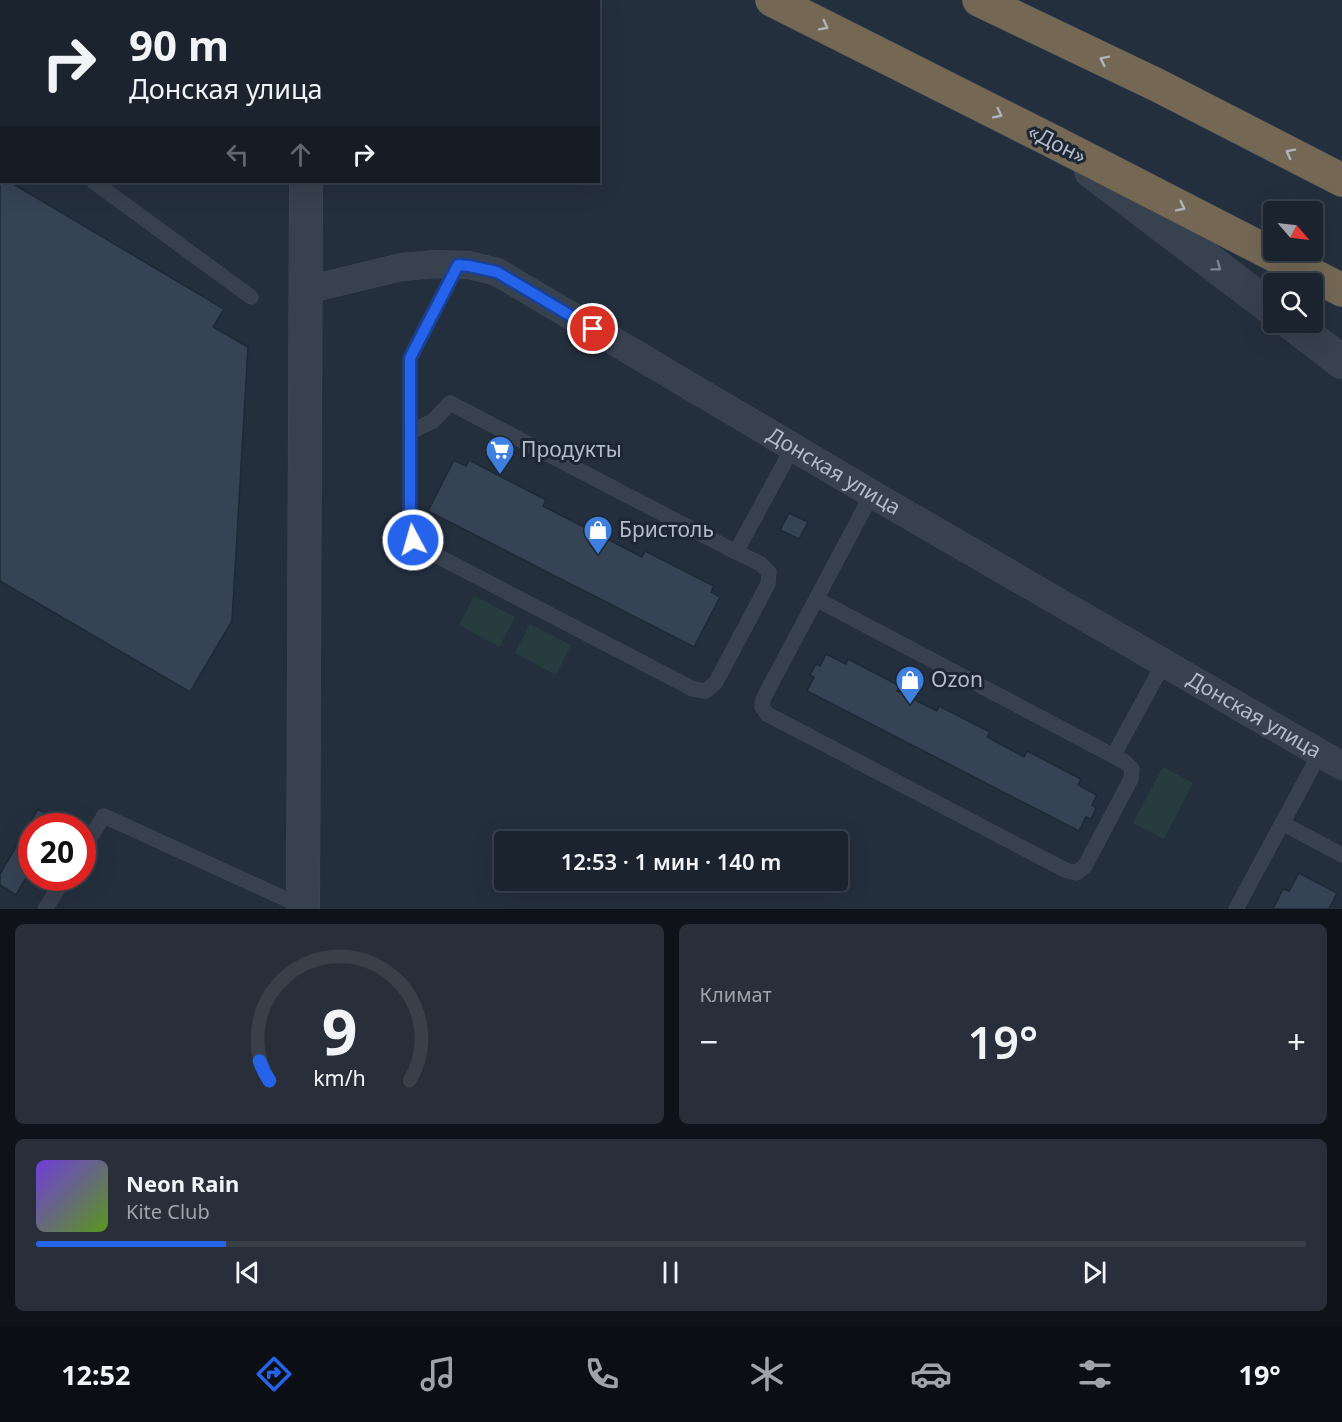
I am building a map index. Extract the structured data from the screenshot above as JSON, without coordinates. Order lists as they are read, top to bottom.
{
  "streets": {
    "highway": ["«Дон»"],
    "street": ["Донская улица"]
  },
  "places": {
    "supermarket": ["Продукты"],
    "shop": ["Бристоль", "Ozon"]
  },
  "north": "bottom right",
  "page": {
    "turn": ["90 m", "Донская улица"],
    "limit": "20",
    "trip": "12:53 · 1 мин · 140 m",
    "tile": "Климат",
    "heat": ["−", "19°", "+"],
    "song": ["Neon Rain", "Kite Club"],
    "tabs": ["12:52", "19°"],
    "gauge": ["9", "km/h"]
  }
}
